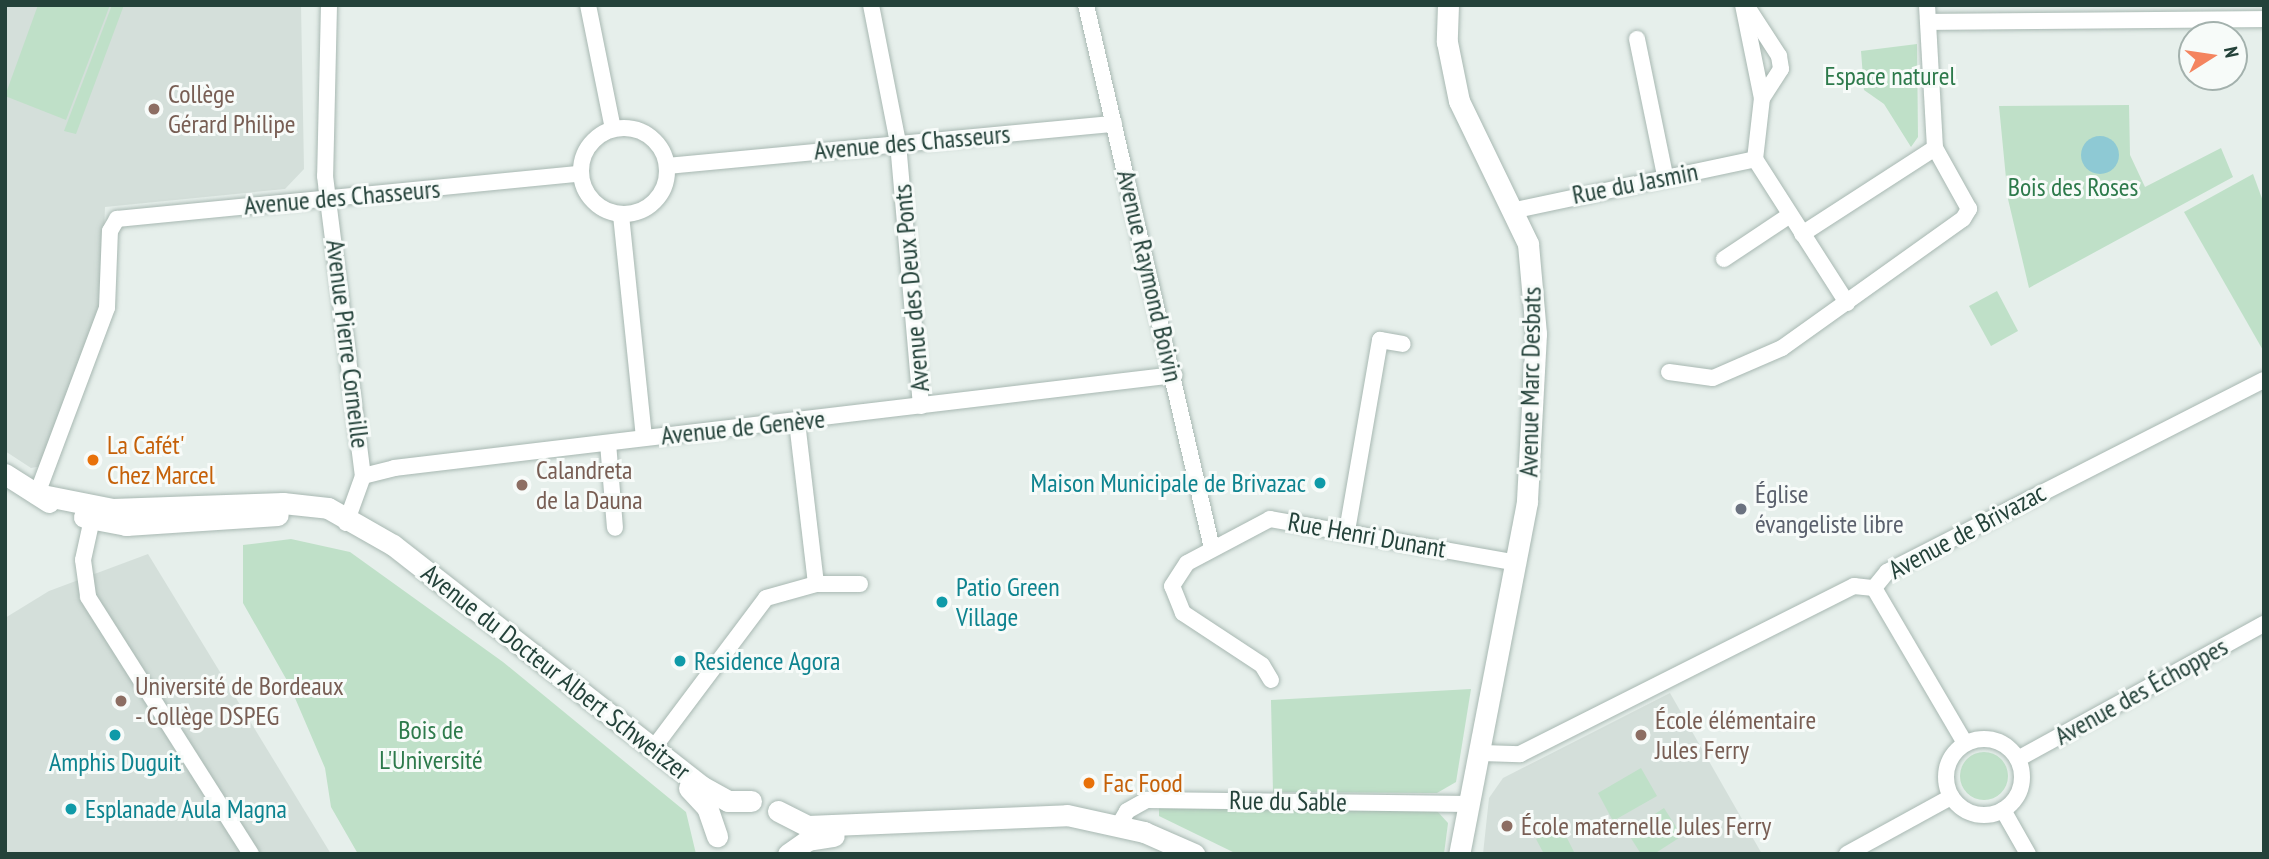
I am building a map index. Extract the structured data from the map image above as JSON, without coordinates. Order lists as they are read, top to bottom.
{
  "streets": {
    "main road": ["Avenue Marc Desbats", "Avenue du Docteur Albert Schweitzer"],
    "street": [
      "Avenue des Chasseurs",
      "Rue du Jasmin",
      "Avenue Raymond Boivin",
      "Avenue des Deux Ponts",
      "Avenue Pierre Corneille",
      "Avenue de Genève",
      "Avenue de Brivazac",
      "Rue Henri Dunant",
      "Avenue des Échoppes",
      "Rue du Sable"
    ]
  },
  "crossings": [
    ["Avenue des Chasseurs", "Avenue Raymond Boivin"],
    ["Avenue des Chasseurs", "Avenue des Deux Ponts"],
    ["Avenue des Chasseurs", "Avenue Pierre Corneille"],
    ["Avenue des Chasseurs", "Avenue du Docteur Albert Schweitzer"],
    ["Rue du Jasmin", "Avenue Marc Desbats"],
    ["Avenue Raymond Boivin", "Avenue de Genève"],
    ["Avenue Raymond Boivin", "Rue Henri Dunant"],
    ["Avenue des Deux Ponts", "Avenue de Genève"],
    ["Avenue Pierre Corneille", "Avenue de Genève"],
    ["Avenue Marc Desbats", "Avenue de Brivazac"],
    ["Avenue Marc Desbats", "Rue Henri Dunant"],
    ["Avenue Marc Desbats", "Rue du Sable"]
  ],
  "parks": ["Espace naturel", "Bois des Roses", "Bois de L'Université"],
  "places": [
    "Collège Gérard Philipe",
    "La Cafét' Chez Marcel",
    "Maison Municipale de Brivazac",
    "Calandreta de la Dauna",
    "Église évangeliste libre",
    "Patio Green Village",
    "Residence Agora",
    "Université de Bordeaux - Collège DSPEG",
    "Amphis Duguit",
    "École élémentaire Jules Ferry",
    "Fac Food",
    "Esplanade Aula Magna",
    "École maternelle Jules Ferry"
  ],
  "north": "right"
}
